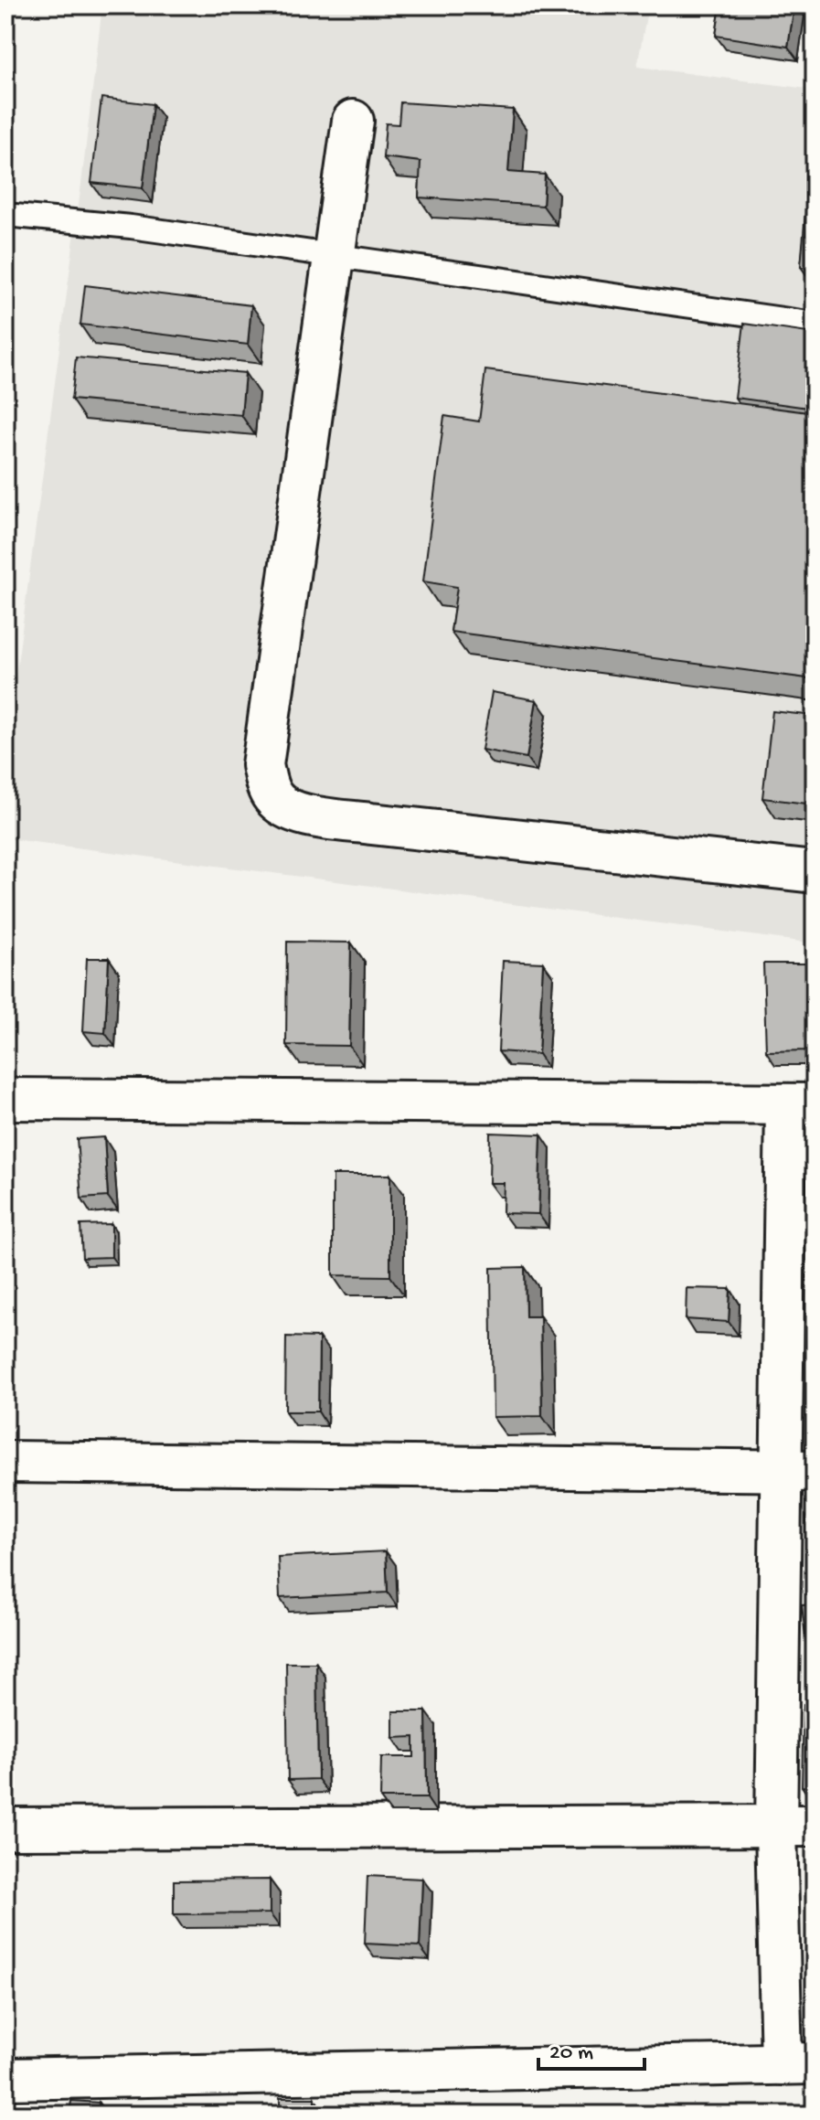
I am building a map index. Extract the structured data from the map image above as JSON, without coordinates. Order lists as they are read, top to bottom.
{
  "scale_bar": "20 m"
}
